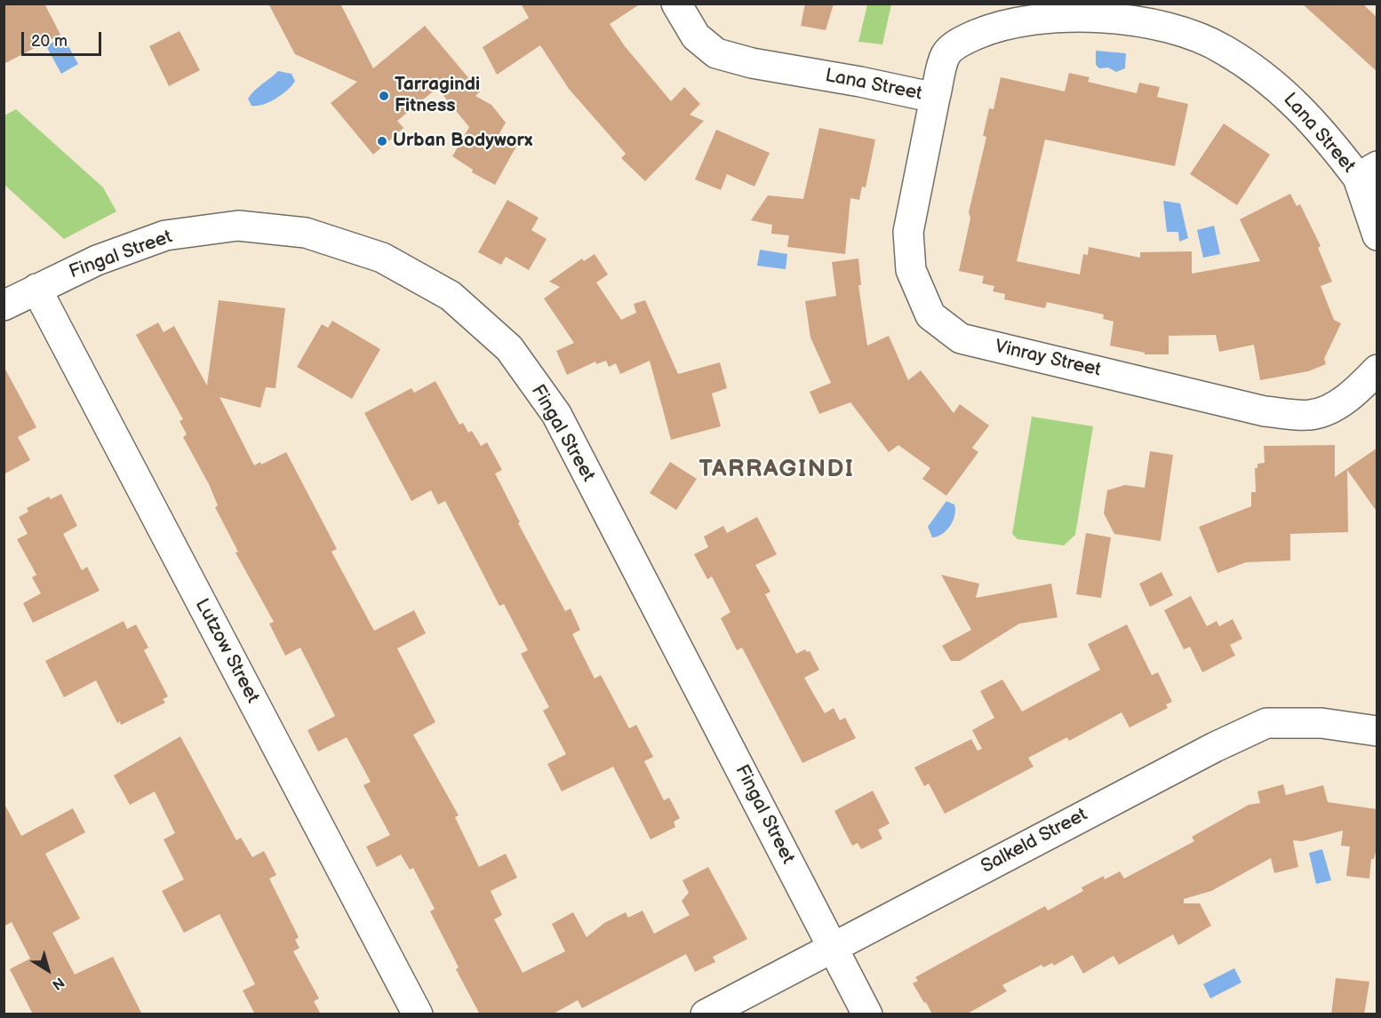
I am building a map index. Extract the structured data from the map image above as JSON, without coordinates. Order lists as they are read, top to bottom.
{
  "streets": {
    "street": [
      "Lana Street",
      "Fingal Street",
      "Vinray Street",
      "Lutzow Street",
      "Salkeld Street"
    ]
  },
  "crossings": [
    ["Lana Street", "Vinray Street"],
    ["Fingal Street", "Lutzow Street"],
    ["Fingal Street", "Salkeld Street"]
  ],
  "districts": ["TARRAGINDI"],
  "places": ["Tarragindi Fitness", "Urban Bodyworx"],
  "scale_bar": "20 m",
  "north": "bottom right"
}
